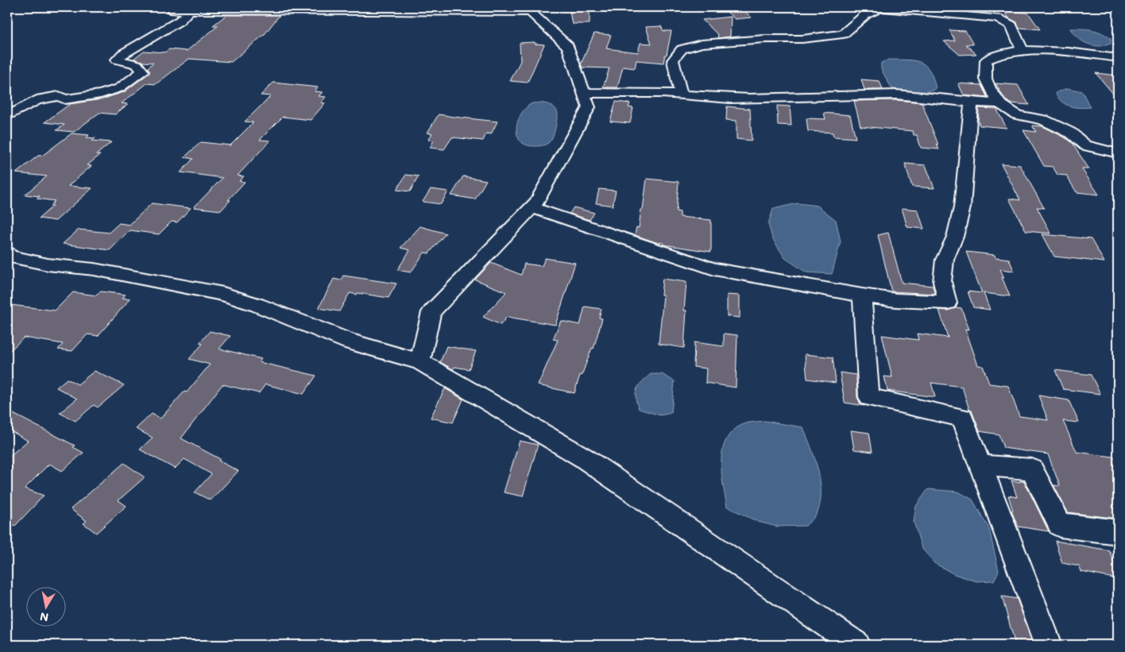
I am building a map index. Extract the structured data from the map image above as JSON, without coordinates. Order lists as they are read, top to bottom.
{
  "north": "bottom"
}
